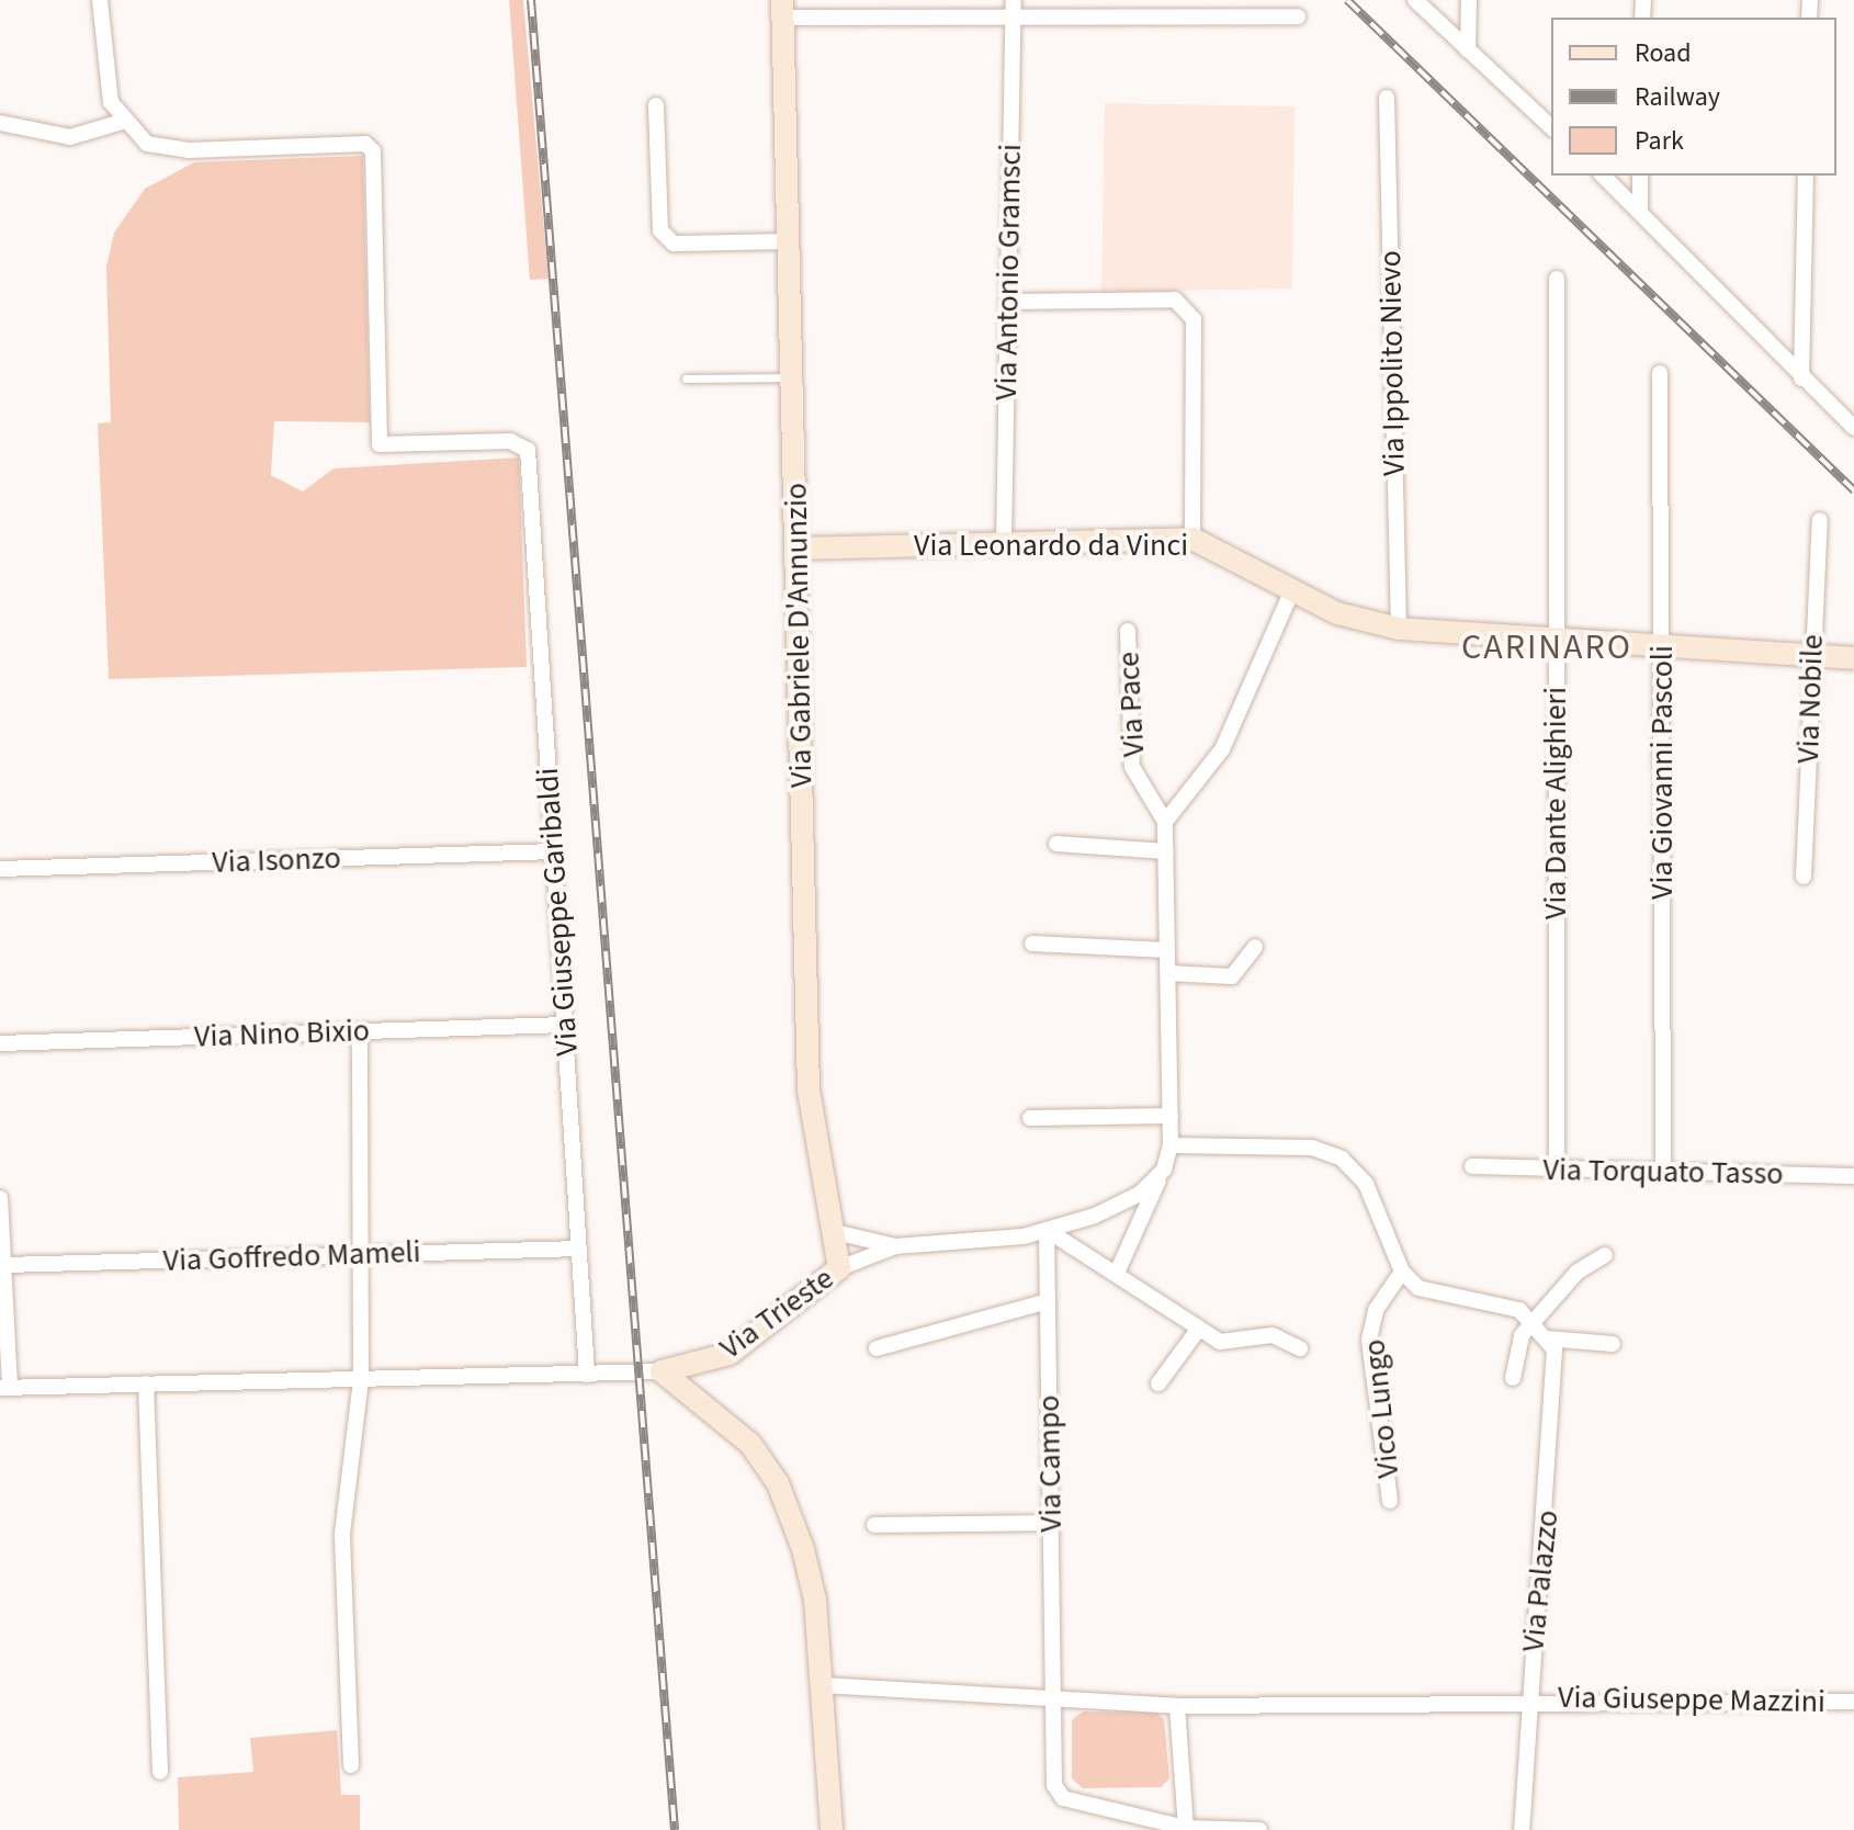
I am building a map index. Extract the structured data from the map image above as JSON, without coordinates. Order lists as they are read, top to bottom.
{
  "streets": {
    "street": [
      "Via Antonio Gramsci",
      "Via Ippolito Nievo",
      "Via Leonardo da Vinci",
      "Via Gabriele D'Annunzio",
      "Via Nobile",
      "Via Pace",
      "Via Giovanni Pascoli",
      "Via Dante Alighieri",
      "Via Isonzo",
      "Via Giuseppe Garibaldi",
      "Via Nino Bixio",
      "Via Torquato Tasso",
      "Via Goffredo Mameli",
      "Via Trieste",
      "Vico Lungo",
      "Via Campo",
      "Via Palazzo",
      "Via Giuseppe Mazzini"
    ]
  },
  "crossings": [
    ["Via Antonio Gramsci", "Via Leonardo da Vinci"],
    ["Via Ippolito Nievo", "Via Leonardo da Vinci"],
    ["Via Leonardo da Vinci", "Via Gabriele D'Annunzio"],
    ["Via Leonardo da Vinci", "Via Nobile"],
    ["Via Leonardo da Vinci", "Via Giovanni Pascoli"],
    ["Via Leonardo da Vinci", "Via Dante Alighieri"],
    ["Via Gabriele D'Annunzio", "Via Trieste"],
    ["Via Giovanni Pascoli", "Via Torquato Tasso"],
    ["Via Dante Alighieri", "Via Torquato Tasso"],
    ["Via Isonzo", "Via Giuseppe Garibaldi"],
    ["Via Giuseppe Garibaldi", "Via Nino Bixio"],
    ["Via Giuseppe Garibaldi", "Via Goffredo Mameli"],
    ["Via Trieste", "Via Campo"],
    ["Via Campo", "Via Giuseppe Mazzini"],
    ["Via Palazzo", "Via Giuseppe Mazzini"]
  ],
  "districts": ["CARINARO"],
  "legend": ["Road", "Railway", "Park"]
}
